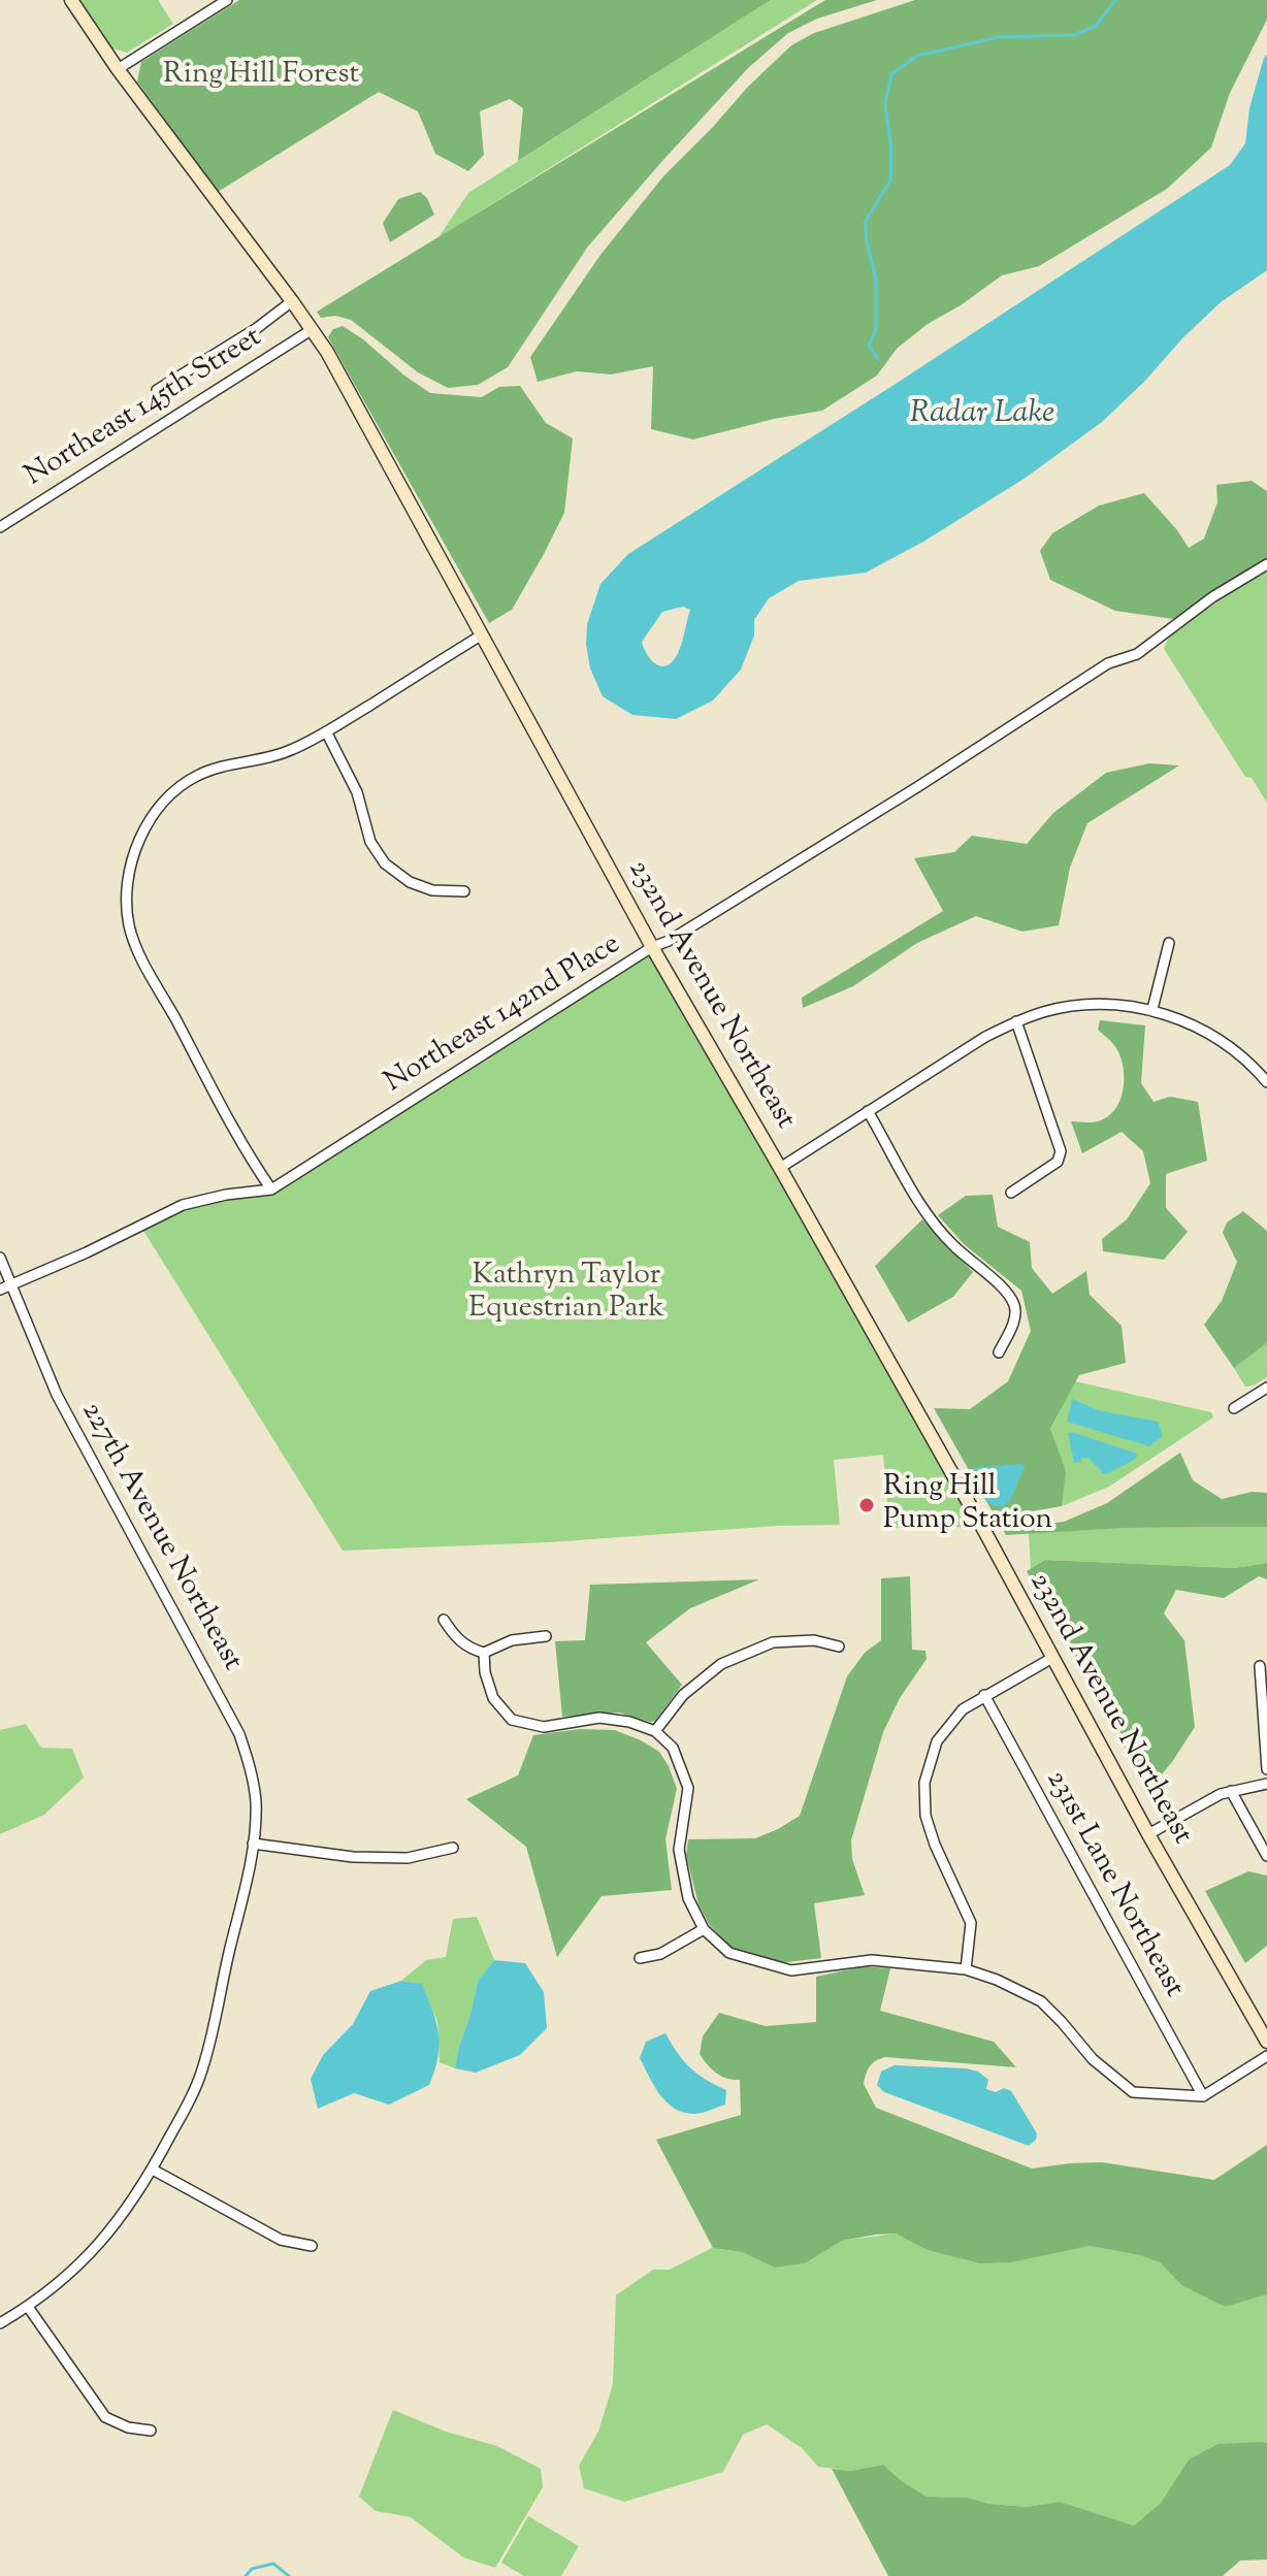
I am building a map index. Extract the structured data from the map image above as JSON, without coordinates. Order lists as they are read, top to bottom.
{
  "streets": {
    "street": [
      "Northeast 145th Street",
      "232nd Avenue Northeast",
      "Northeast 142nd Place",
      "227th Avenue Northeast",
      "231st Lane Northeast"
    ]
  },
  "crossings": [
    ["Northeast 145th Street", "232nd Avenue Northeast"],
    ["232nd Avenue Northeast", "Northeast 142nd Place"],
    ["Northeast 142nd Place", "227th Avenue Northeast"]
  ],
  "water": ["Radar Lake"],
  "parks": ["Ring Hill Forest", "Kathryn Taylor Equestrian Park"],
  "places": ["Ring Hill Pump Station"]
}
